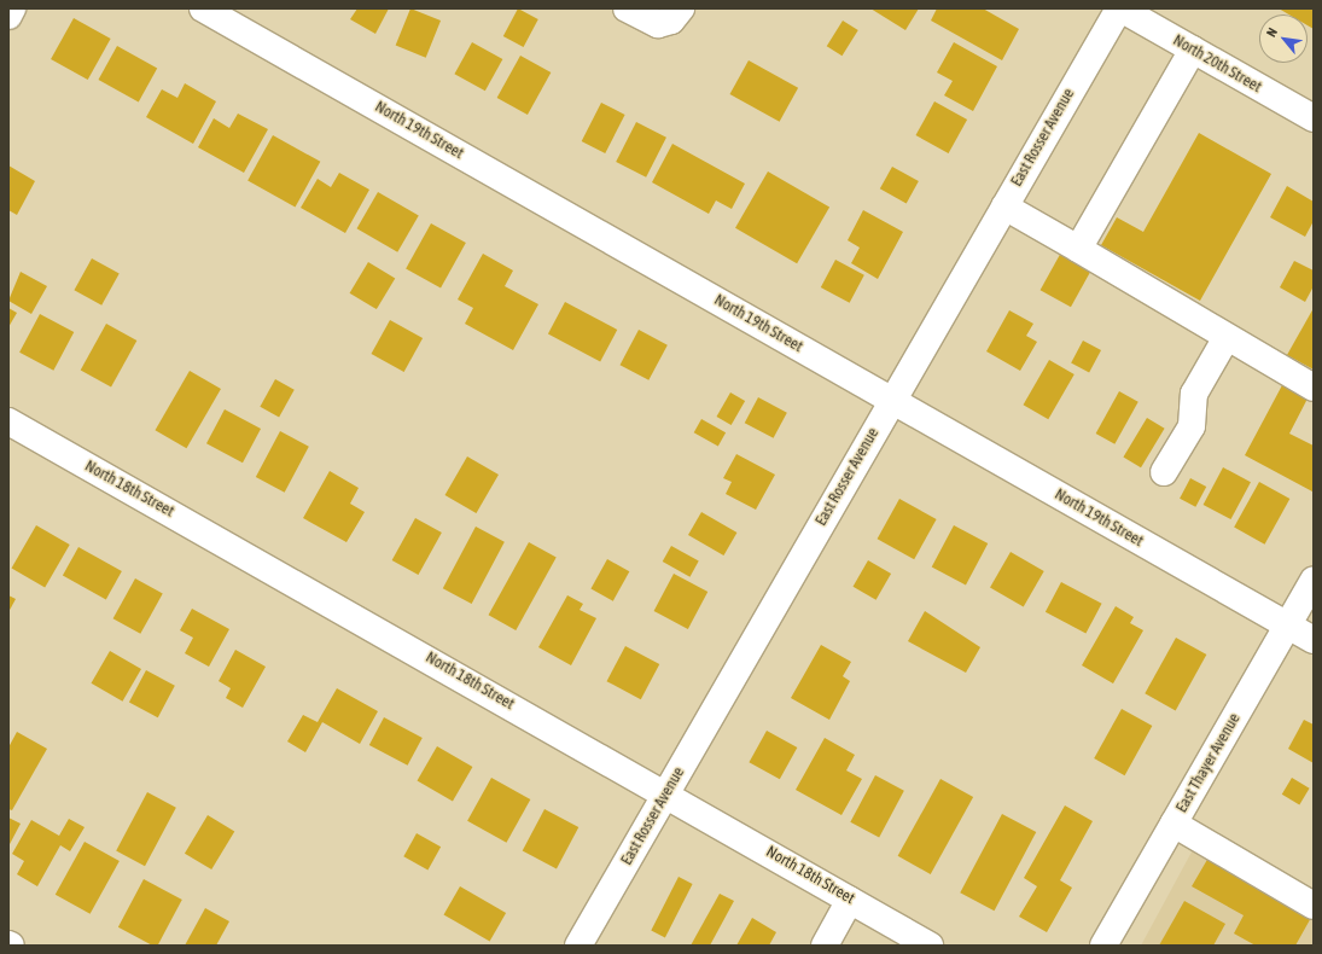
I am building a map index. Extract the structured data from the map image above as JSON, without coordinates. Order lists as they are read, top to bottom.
{
  "streets": {
    "street": [
      "North 20th Street",
      "North 19th Street",
      "East Rosser Avenue",
      "North 18th Street",
      "East Thayer Avenue"
    ]
  },
  "crossings": [
    ["North 20th Street", "East Rosser Avenue"],
    ["North 19th Street", "East Rosser Avenue"],
    ["North 19th Street", "East Thayer Avenue"],
    ["East Rosser Avenue", "North 18th Street"]
  ],
  "north": "top left"
}
